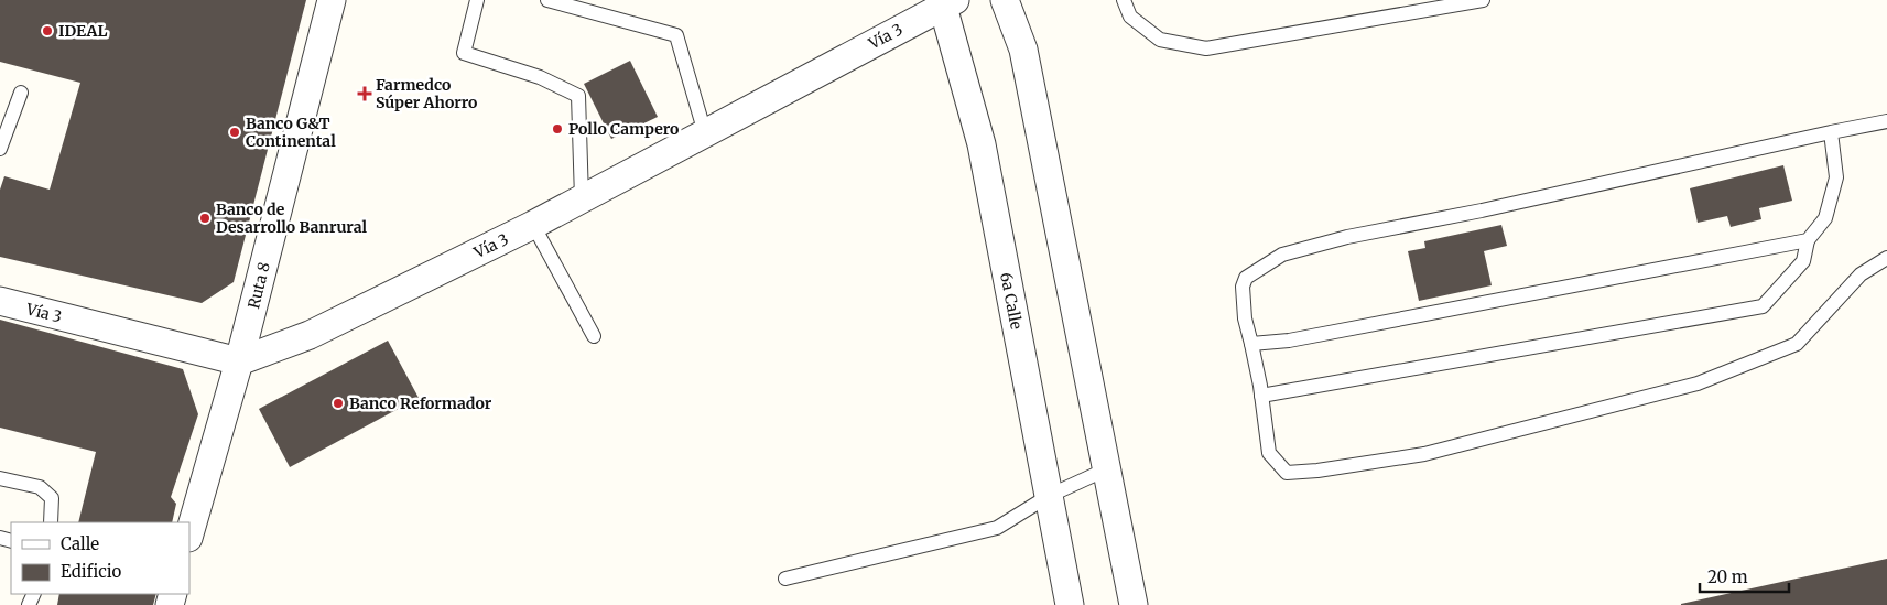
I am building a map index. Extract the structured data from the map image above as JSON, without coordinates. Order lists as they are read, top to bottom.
{
  "streets": {
    "street": ["Vía 3", "Ruta 8", "6a Calle"]
  },
  "crossings": [
    ["Vía 3", "Ruta 8"],
    ["Vía 3", "6a Calle"]
  ],
  "places": {
    "other": [
      "IDEAL",
      "Pollo Campero",
      "Banco G&T Continental",
      "Banco de Desarrollo Banrural",
      "Banco Reformador"
    ],
    "health": ["Farmedco Súper Ahorro"]
  },
  "legend": ["Calle", "Edificio"],
  "scale_bar": "20 m"
}
